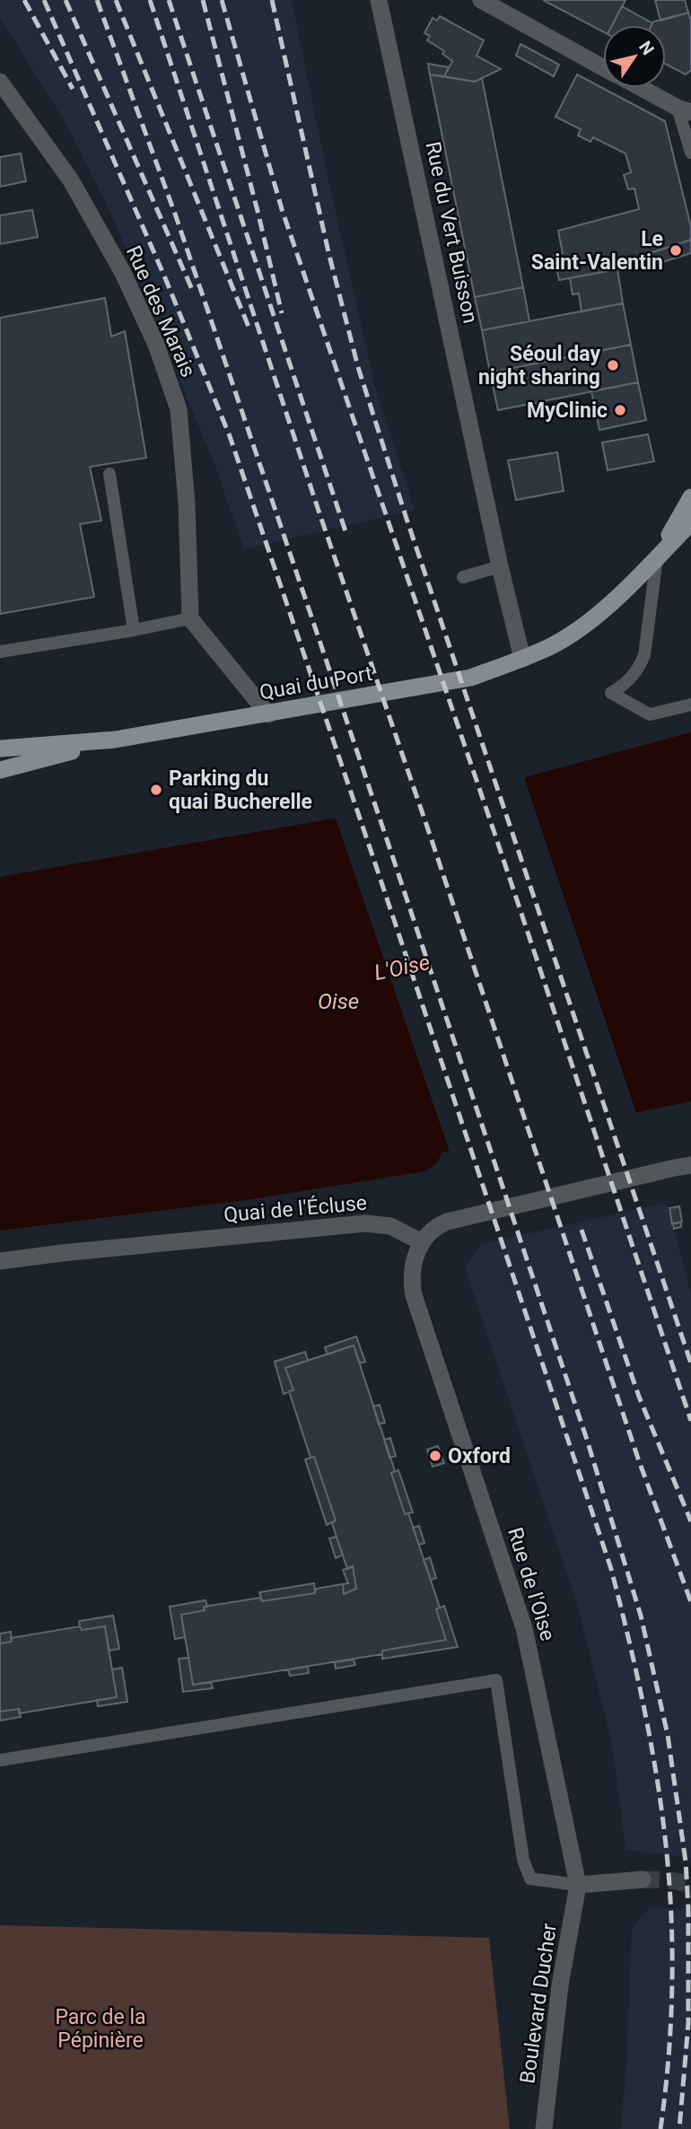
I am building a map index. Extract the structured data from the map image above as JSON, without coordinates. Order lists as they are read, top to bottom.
{
  "streets": {
    "main road": ["Quai du Port"],
    "street": [
      "Rue du Vert Buisson",
      "Rue des Marais",
      "Quai de l'Écluse",
      "Rue de l'Oise",
      "Boulevard Ducher"
    ]
  },
  "crossings": [
    ["Rue du Vert Buisson", "Quai du Port"],
    ["Quai de l'Écluse", "Rue de l'Oise"],
    ["Rue de l'Oise", "Boulevard Ducher"]
  ],
  "water": ["L'Oise", "Oise"],
  "parks": ["Parc de la Pépinière"],
  "places": [
    "Le Saint-Valentin",
    "Séoul day night sharing",
    "MyClinic",
    "Parking du quai Bucherelle",
    "Oxford"
  ],
  "north": "top right"
}
